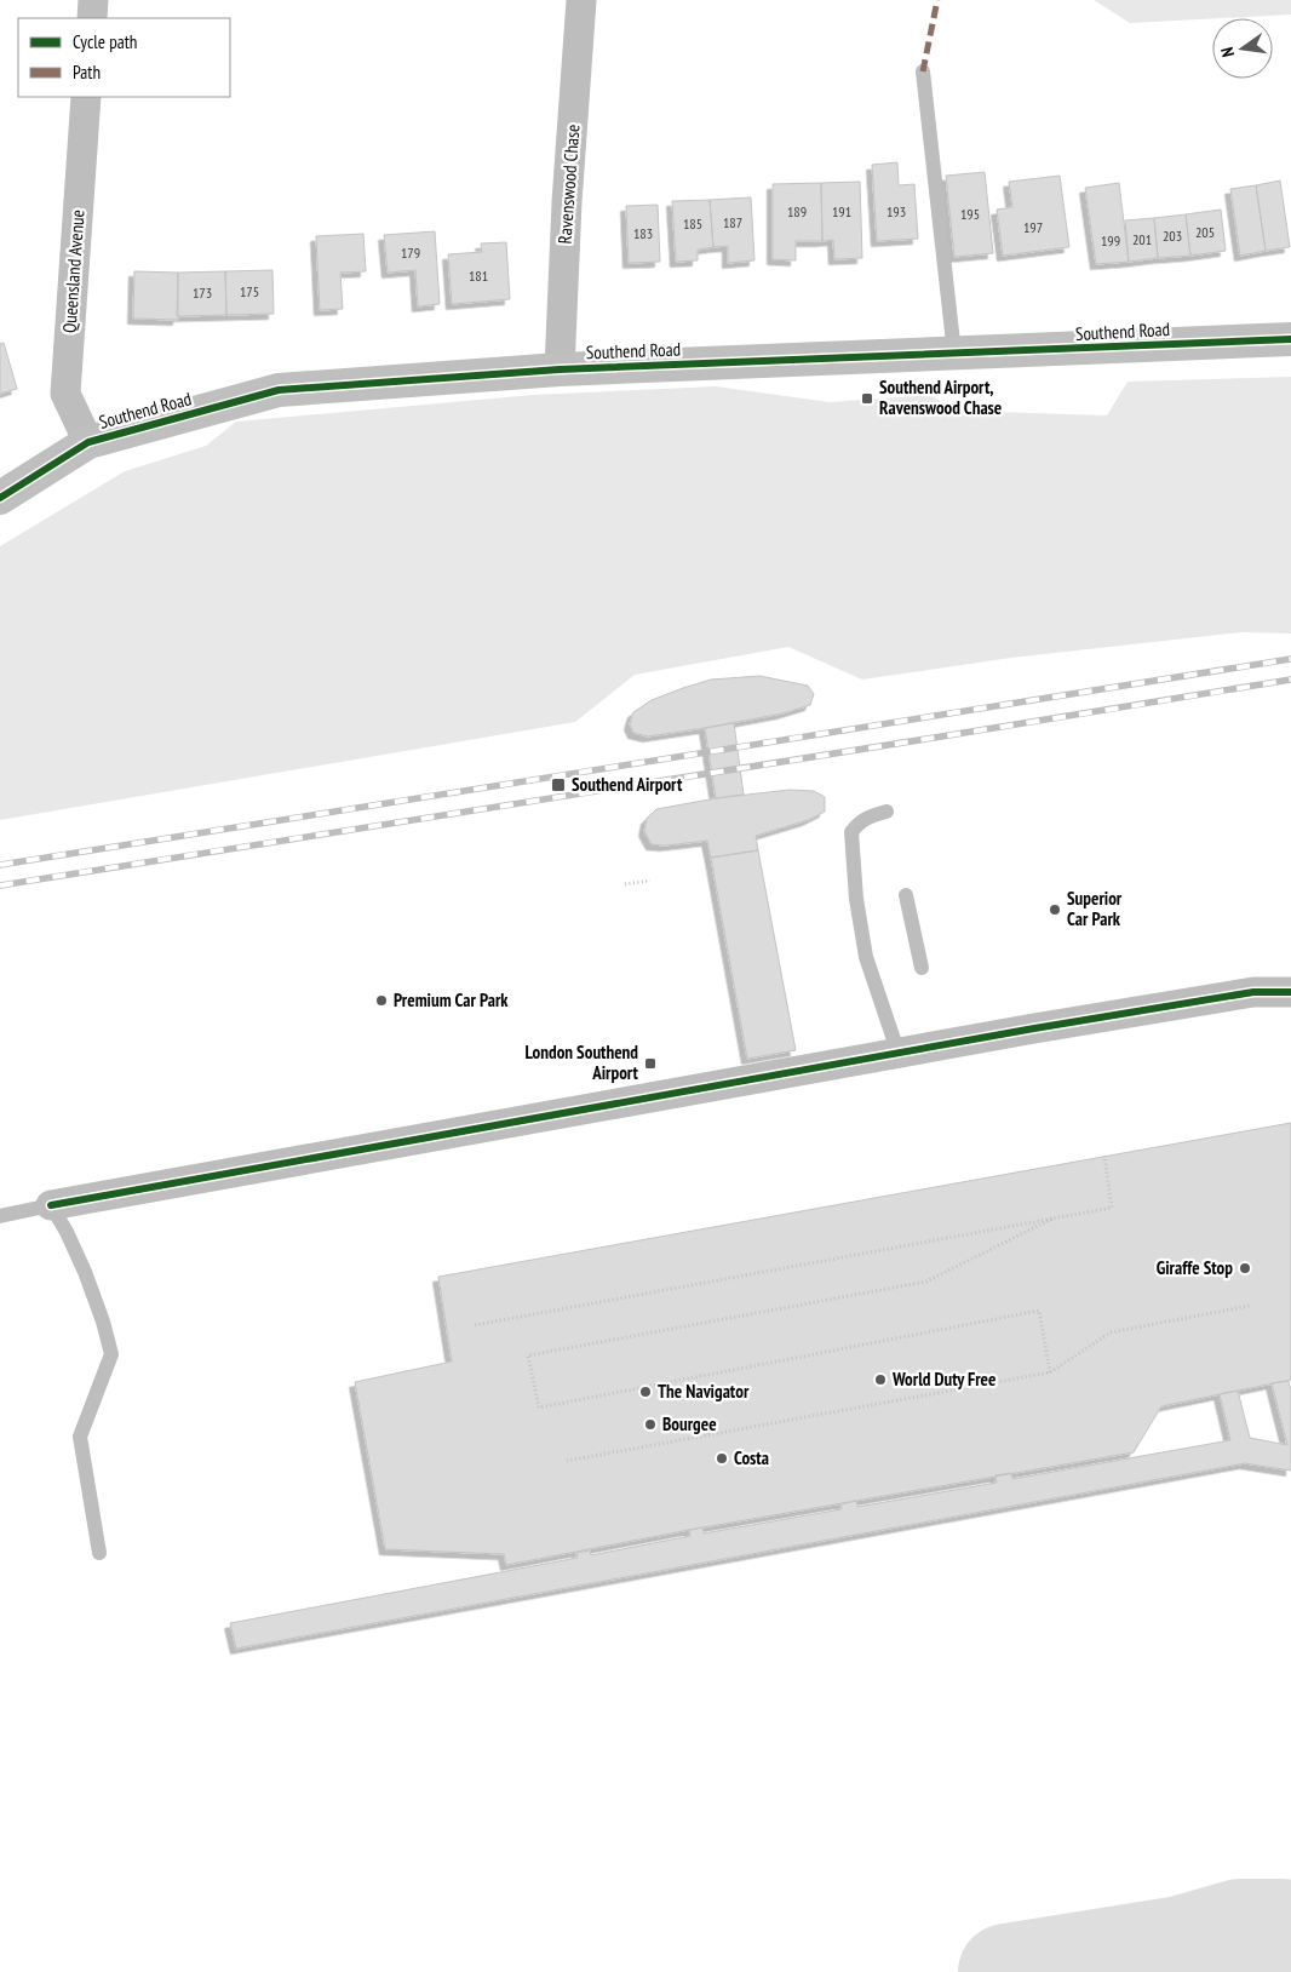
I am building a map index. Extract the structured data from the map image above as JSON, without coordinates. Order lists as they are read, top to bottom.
{
  "streets": {
    "street": ["Ravenswood Chase", "Queensland Avenue", "Southend Road"]
  },
  "crossings": [
    ["Ravenswood Chase", "Southend Road"],
    ["Queensland Avenue", "Southend Road"]
  ],
  "places": {
    "transit": ["Southend Airport, Ravenswood Chase", "Southend Airport", "London Southend Airport"],
    "other": [
      "Superior Car Park",
      "Premium Car Park",
      "Giraffe Stop",
      "World Duty Free",
      "The Navigator",
      "Bourgee",
      "Costa"
    ]
  },
  "house_numbers": [
    "189",
    "191",
    "193",
    "195",
    "187",
    "185",
    "197",
    "205",
    "183",
    "203",
    "201",
    "199",
    "179",
    "181",
    "175",
    "173"
  ],
  "legend": ["Cycle path", "Path"],
  "north": "left"
}
